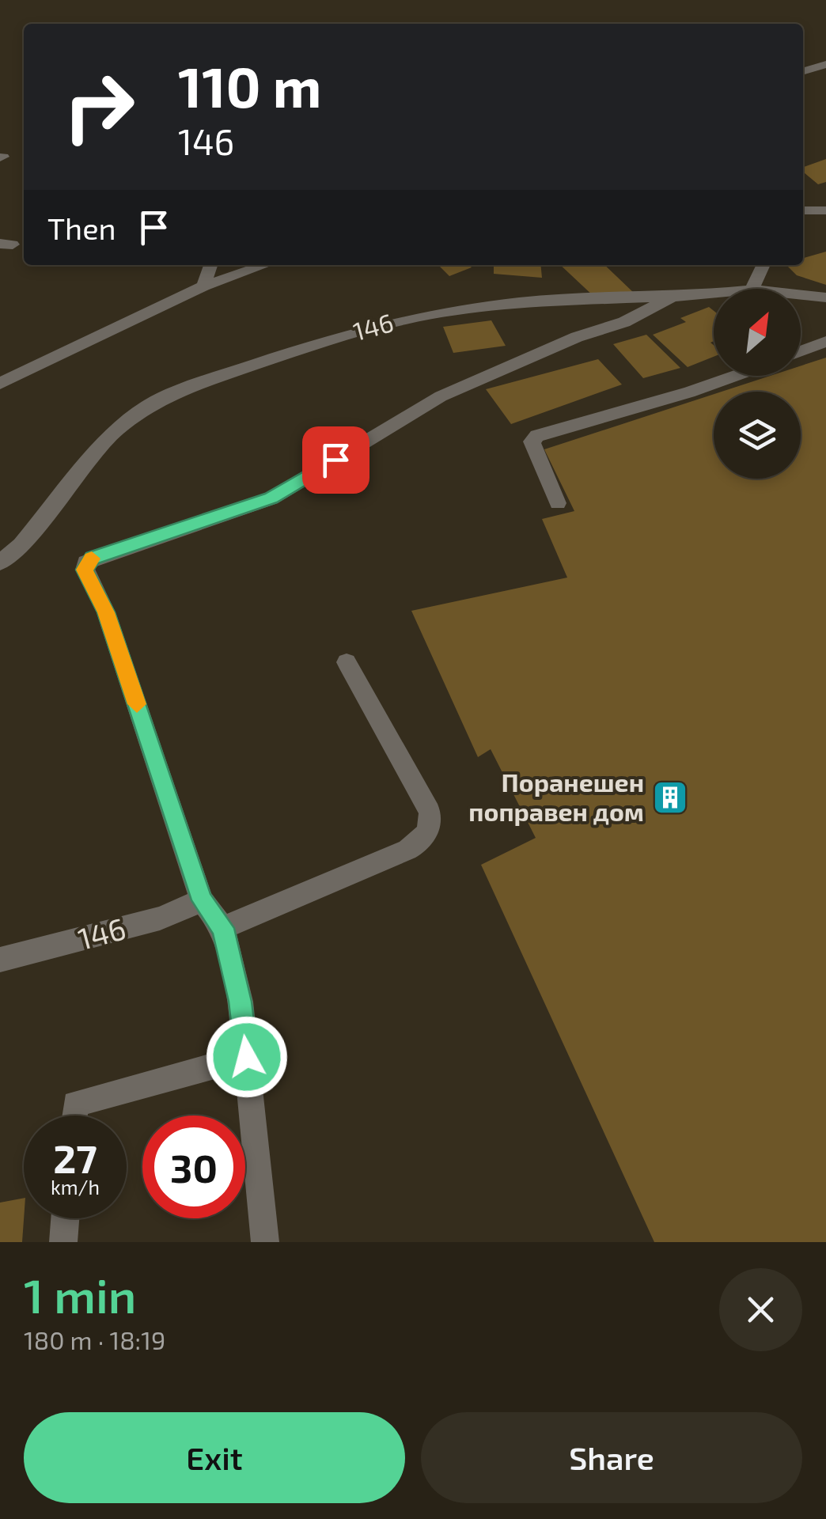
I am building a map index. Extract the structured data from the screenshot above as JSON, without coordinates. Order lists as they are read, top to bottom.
{
  "streets": {
    "street": ["146"]
  },
  "places": {
    "building": ["Поранешен поправен дом"]
  },
  "north": "top right",
  "page": {
    "turn": ["110 m", "146"],
    "then": "Then",
    "speed": "27 km/h",
    "limit": "30",
    "heading": ["1 min", "180 m · 18:19"],
    "buttons": ["Exit", "Share"]
  }
}
